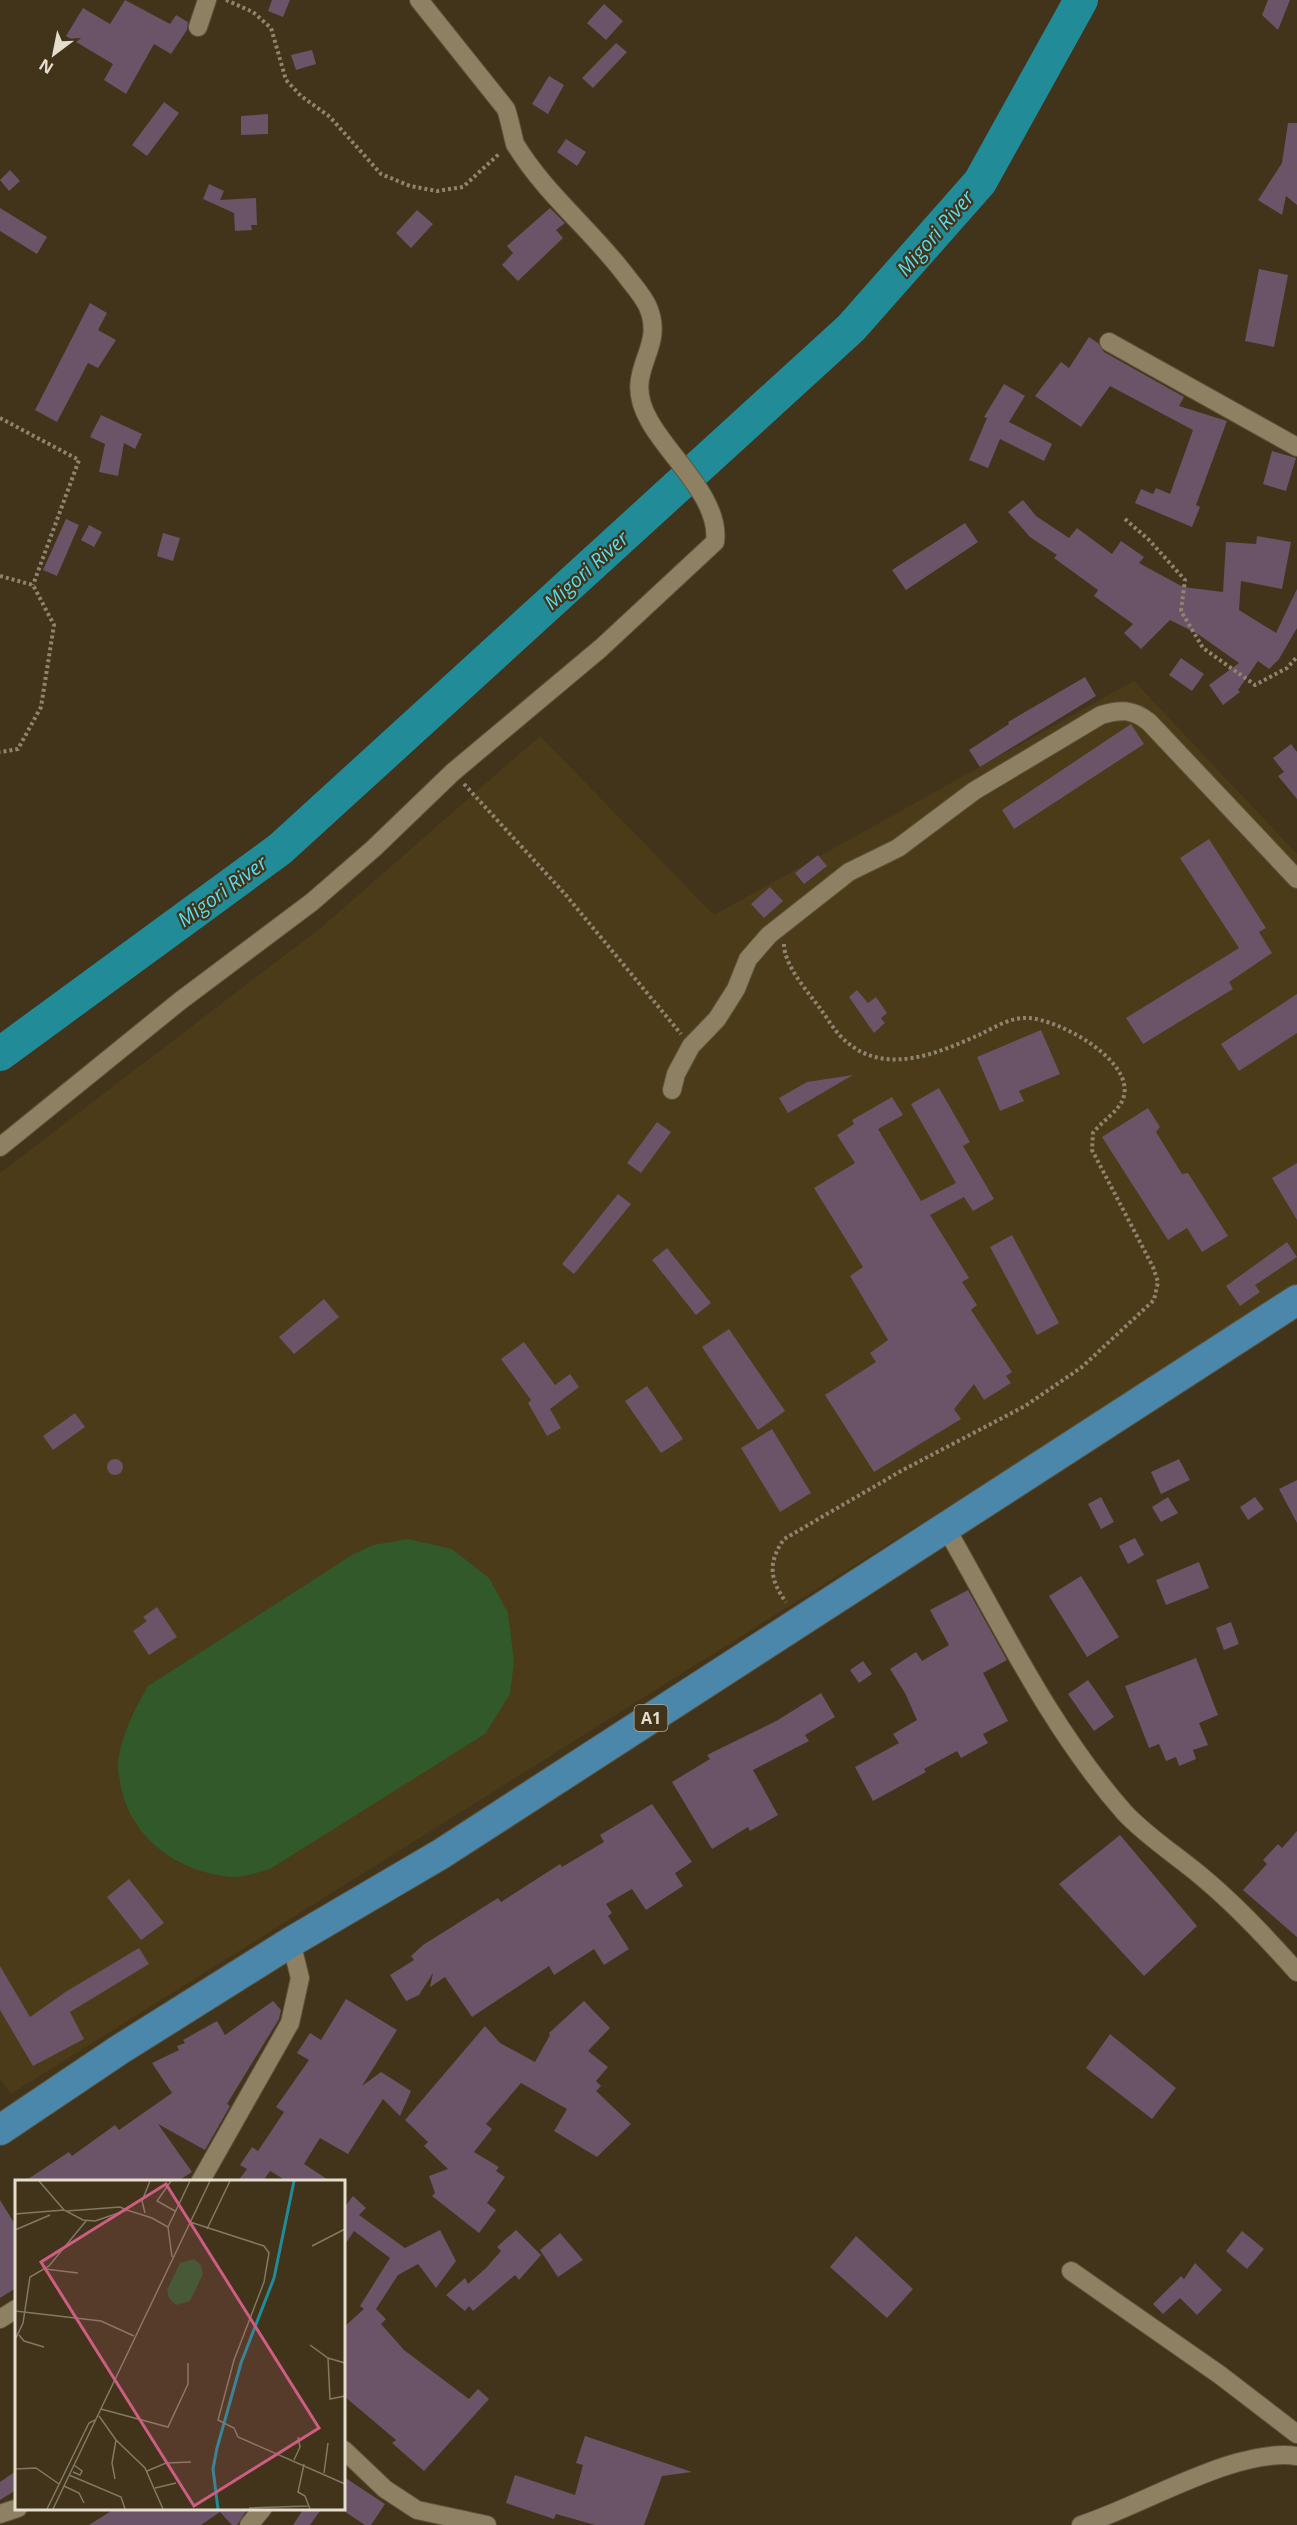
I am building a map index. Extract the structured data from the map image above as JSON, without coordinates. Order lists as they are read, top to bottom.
{
  "streets": {
    "highway": ["A1"]
  },
  "water": ["Migori River"],
  "north": "bottom left"
}
